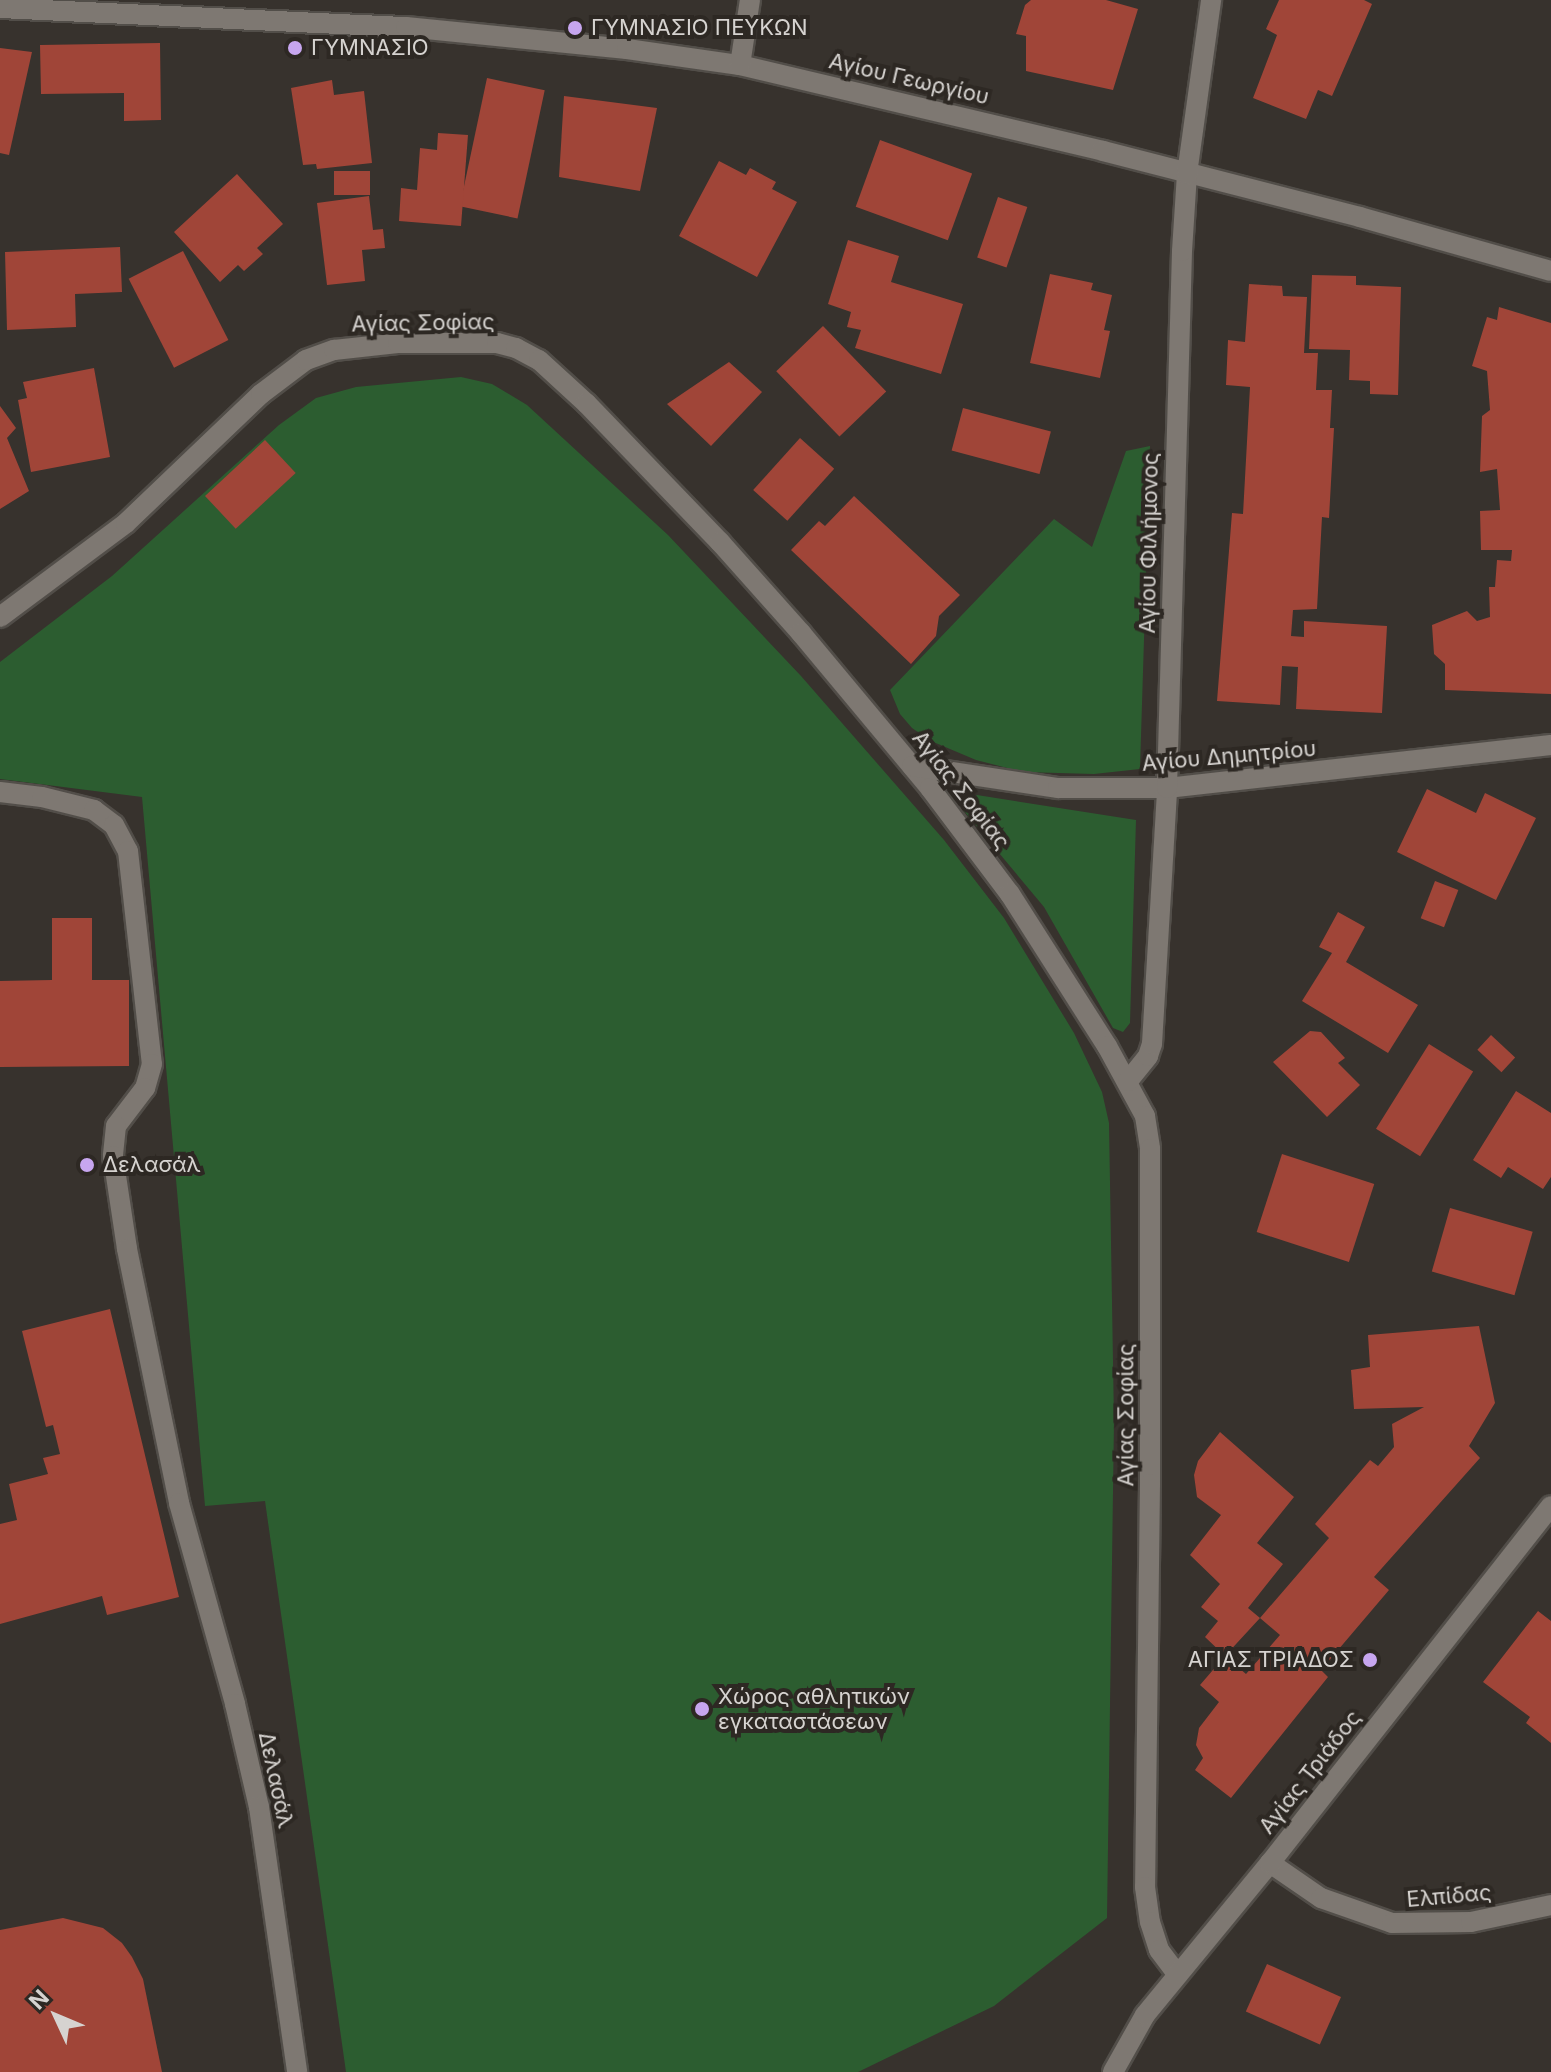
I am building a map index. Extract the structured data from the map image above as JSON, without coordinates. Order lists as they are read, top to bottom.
{
  "streets": {
    "street": [
      "Αγίου Γεωργίου",
      "Αγίας Σοφίας",
      "Αγίου Φιλήμονος",
      "Αγίου Δημητρίου",
      "Αγίας Τριάδος",
      "Δελασάλ",
      "Ελπίδας"
    ]
  },
  "crossings": [
    ["Αγίου Γεωργίου", "Αγίου Φιλήμονος"],
    ["Αγίας Σοφίας", "Αγίου Φιλήμονος"],
    ["Αγίας Σοφίας", "Αγίου Δημητρίου"],
    ["Αγίας Σοφίας", "Αγίας Τριάδος"],
    ["Αγίου Φιλήμονος", "Αγίου Δημητρίου"],
    ["Αγίας Τριάδος", "Ελπίδας"]
  ],
  "places": [
    "ΓΥΜΝΑΣΙΟ ΠΕΥΚΩΝ",
    "ΓΥΜΝΑΣΙΟ",
    "Δελασάλ",
    "ΑΓΙΑΣ ΤΡΙΑΔΟΣ",
    "Χώρος αθλητικών εγκαταστάσεων"
  ],
  "north": "top left"
}
